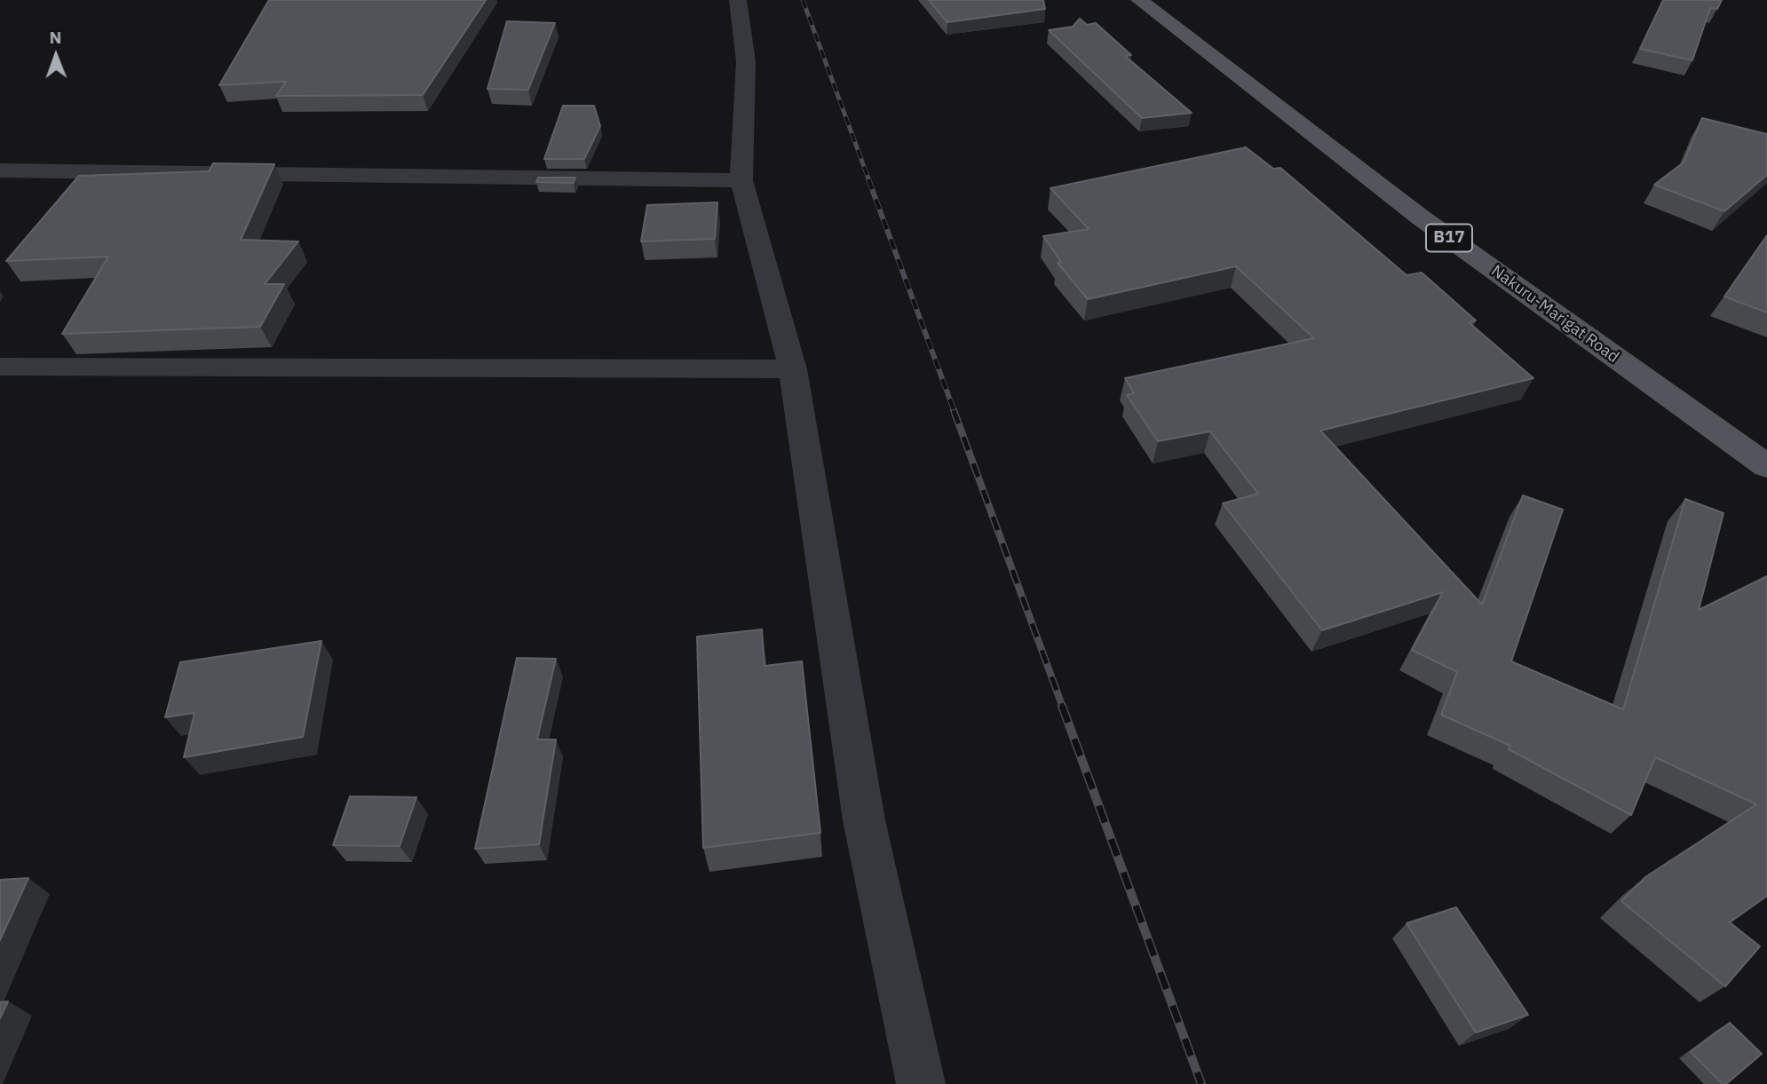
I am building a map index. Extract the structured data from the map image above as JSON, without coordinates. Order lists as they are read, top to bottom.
{
  "streets": {
    "main road": ["B17", "Nakuru-Marigat Road"]
  },
  "north": "top"
}
